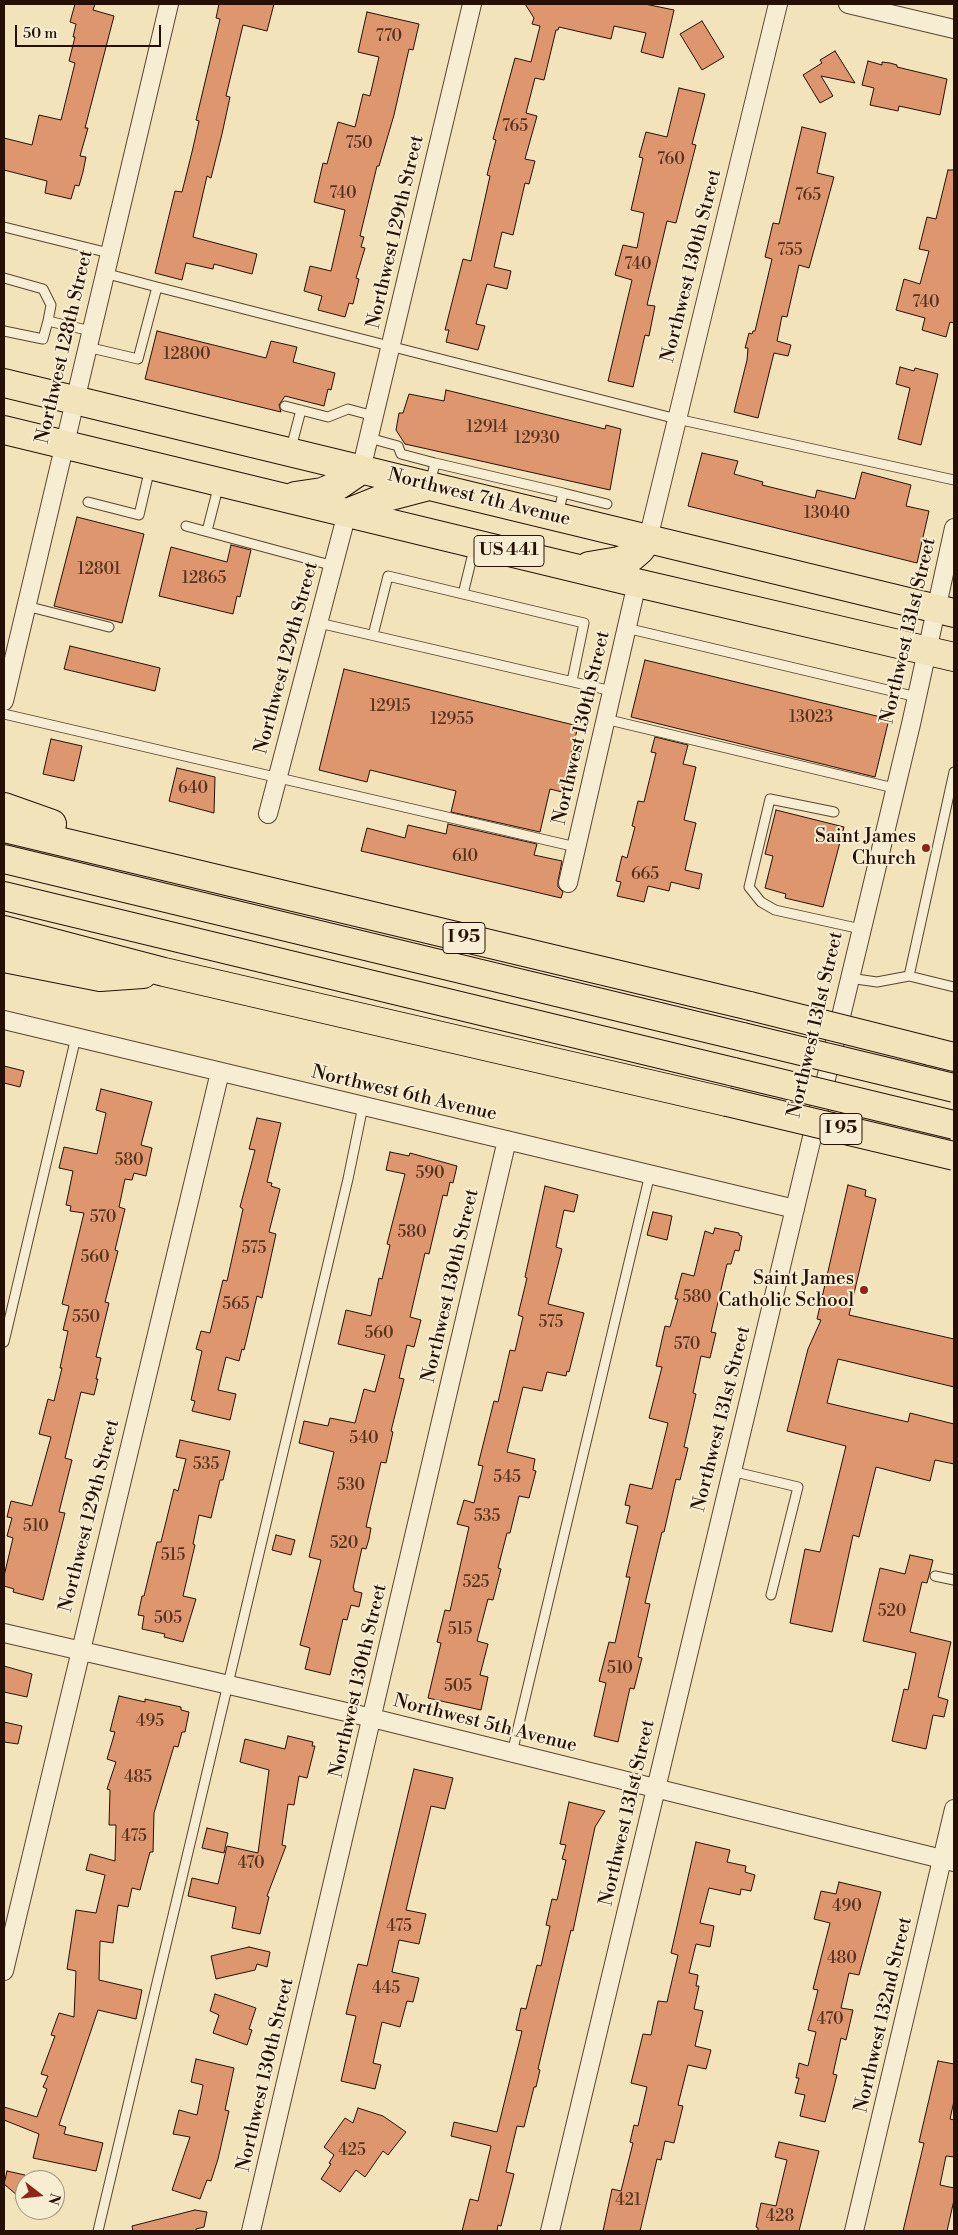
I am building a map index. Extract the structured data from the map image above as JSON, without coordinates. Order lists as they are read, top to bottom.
{
  "streets": {
    "main road": ["Northwest 7th Avenue", "US 441", "I 95"],
    "street": [
      "Northwest 129th Street",
      "Northwest 130th Street",
      "Northwest 128th Street",
      "Northwest 131st Street",
      "Northwest 6th Avenue",
      "Northwest 5th Avenue",
      "Northwest 132nd Street"
    ]
  },
  "crossings": [
    ["Northwest 129th Street", "Northwest 7th Avenue"],
    ["Northwest 129th Street", "US 441"],
    ["Northwest 129th Street", "Northwest 6th Avenue"],
    ["Northwest 129th Street", "Northwest 5th Avenue"],
    ["Northwest 130th Street", "Northwest 7th Avenue"],
    ["Northwest 130th Street", "US 441"],
    ["Northwest 130th Street", "Northwest 6th Avenue"],
    ["Northwest 130th Street", "Northwest 5th Avenue"],
    ["Northwest 128th Street", "Northwest 7th Avenue"],
    ["Northwest 128th Street", "US 441"],
    ["Northwest 7th Avenue", "Northwest 131st Street"],
    ["US 441", "Northwest 131st Street"],
    ["Northwest 131st Street", "Northwest 6th Avenue"],
    ["Northwest 131st Street", "Northwest 5th Avenue"],
    ["Northwest 5th Avenue", "Northwest 132nd Street"]
  ],
  "places": ["Saint James Church", "Saint James Catholic School"],
  "house_numbers": [
    "770",
    "765",
    "750",
    "760",
    "740",
    "765",
    "755",
    "740",
    "740",
    "12800",
    "12914",
    "12930",
    "13040",
    "12801",
    "12865",
    "12915",
    "13023",
    "12955",
    "640",
    "610",
    "665",
    "580",
    "590",
    "570",
    "580",
    "575",
    "560",
    "580",
    "565",
    "550",
    "575",
    "560",
    "570",
    "540",
    "535",
    "545",
    "530",
    "535",
    "510",
    "520",
    "515",
    "525",
    "520",
    "505",
    "515",
    "510",
    "505",
    "495",
    "485",
    "475",
    "470",
    "490",
    "475",
    "480",
    "445",
    "470",
    "425",
    "421",
    "428"
  ],
  "scale_bar": "50 m",
  "north": "right"
}
